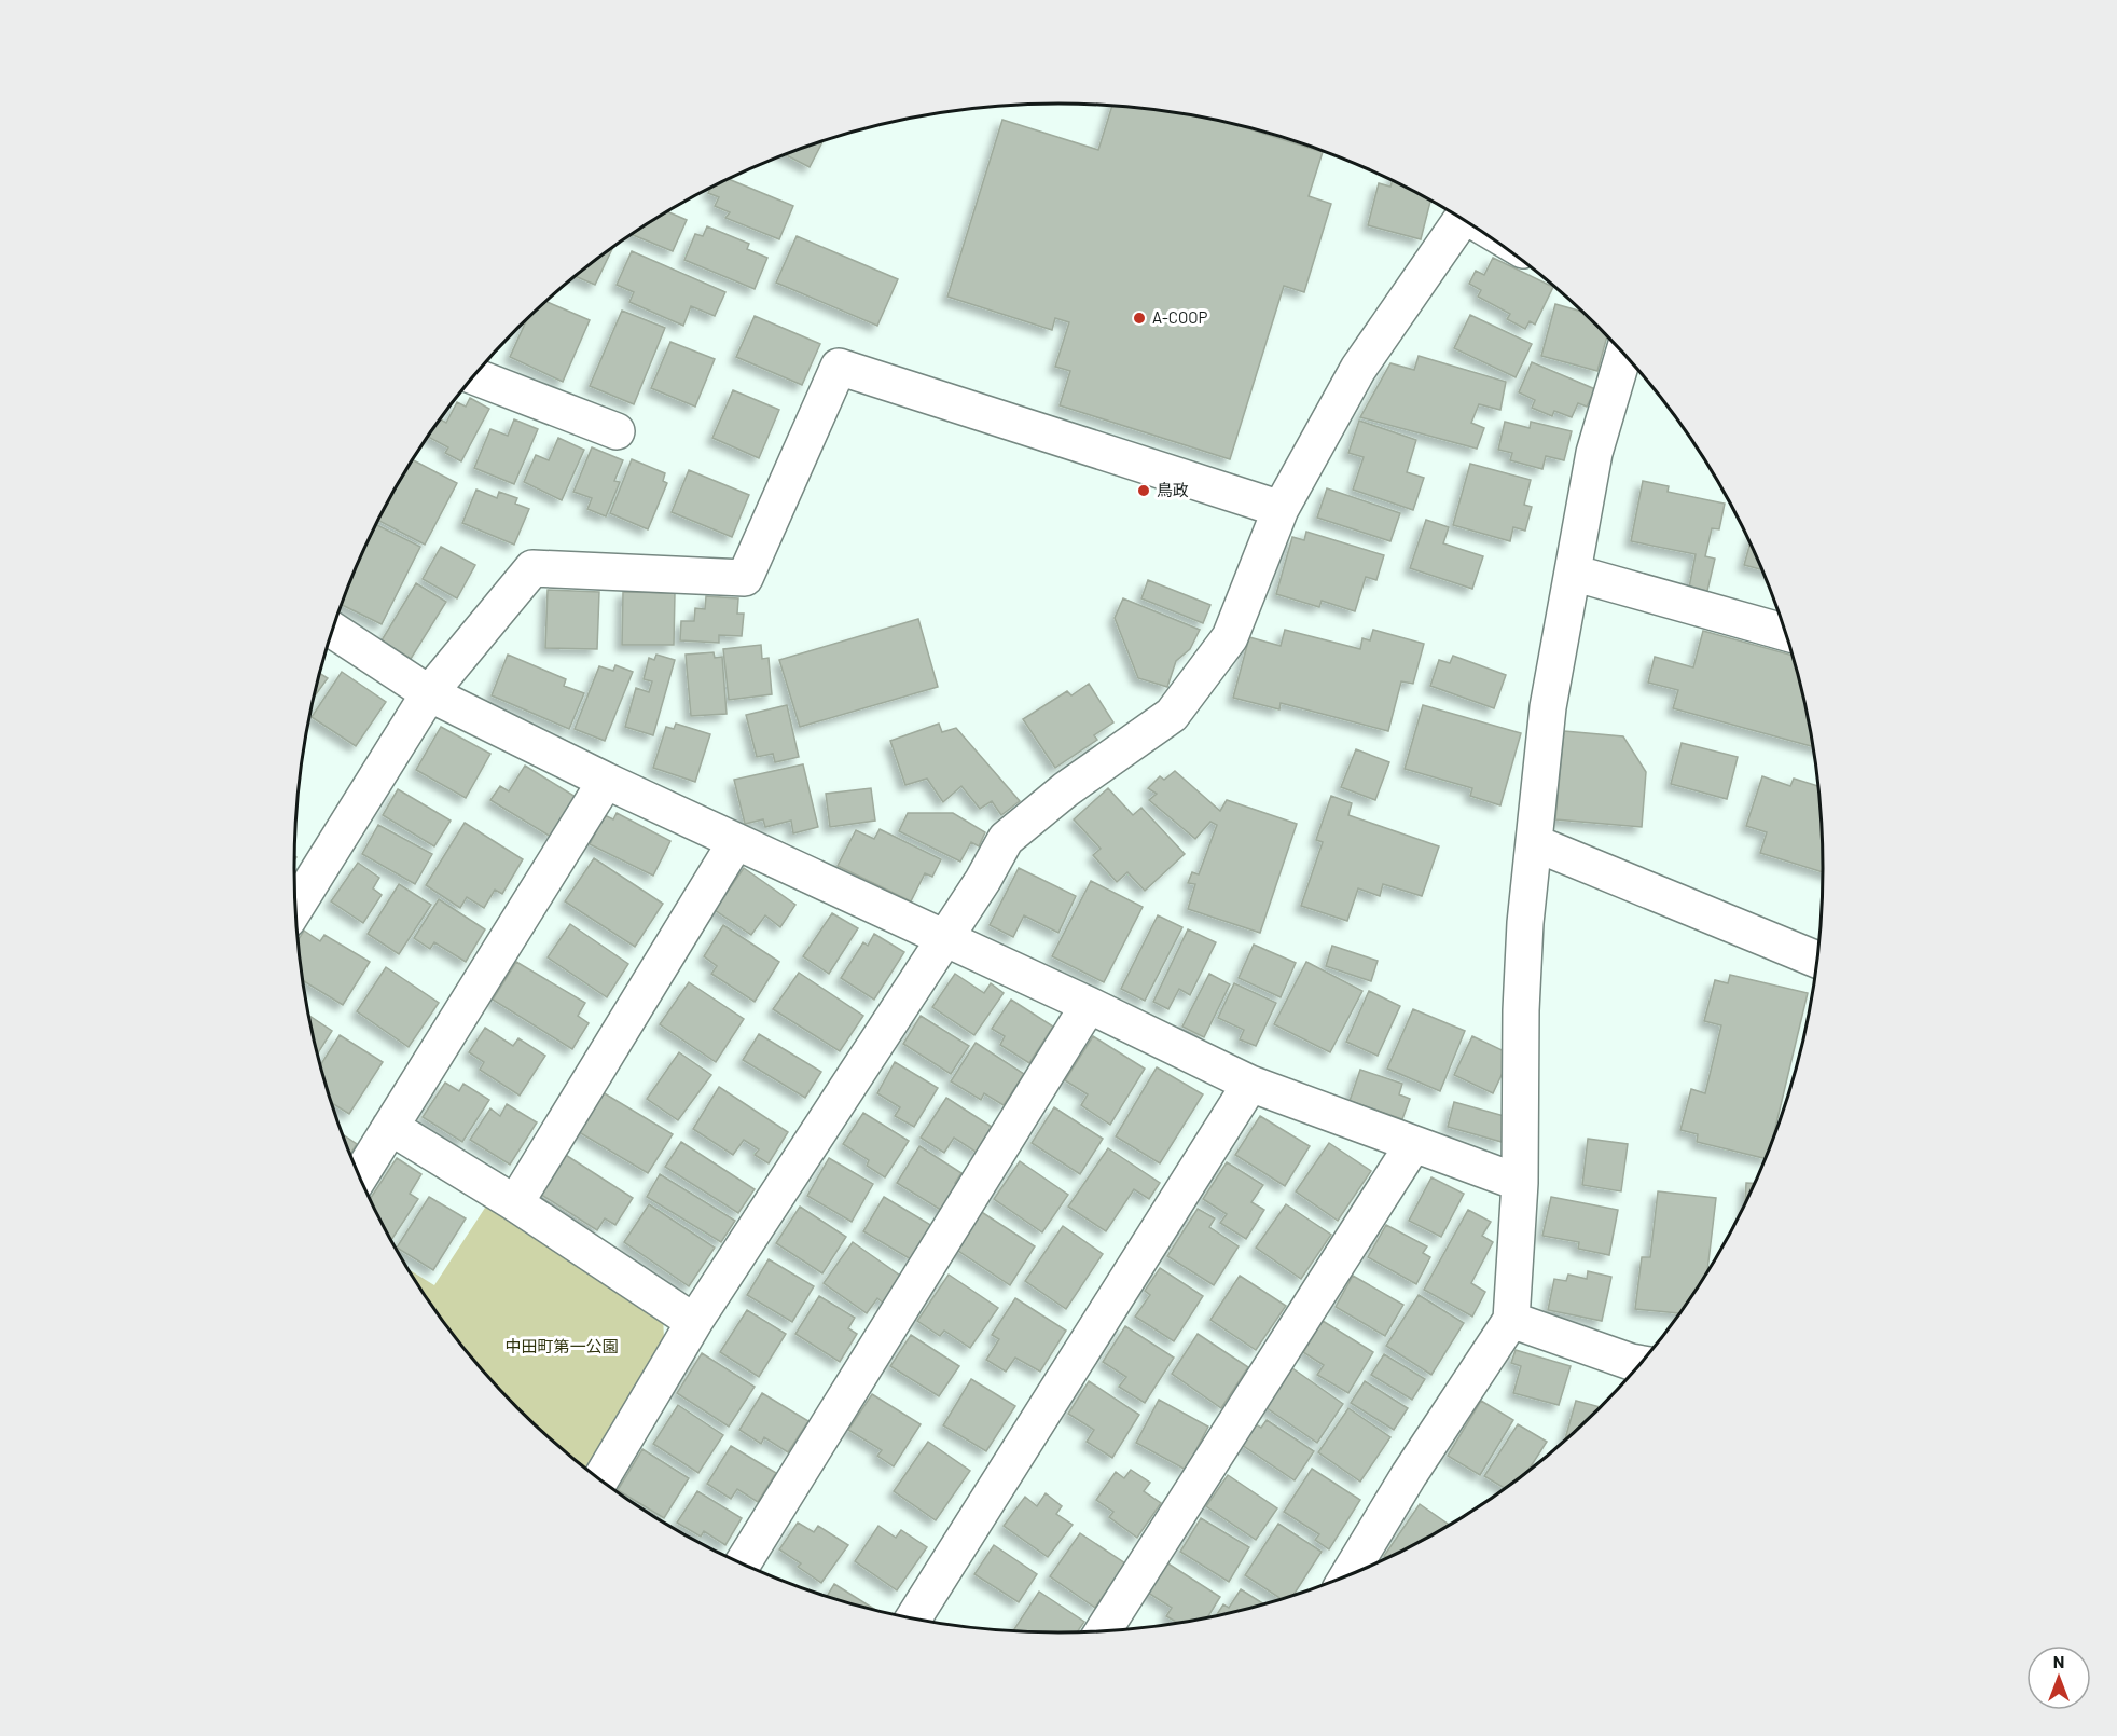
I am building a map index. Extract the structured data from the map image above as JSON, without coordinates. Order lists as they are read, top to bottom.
{
  "parks": ["中田町第一公園"],
  "places": ["A-COOP", "鳥政"],
  "north": "top"
}
